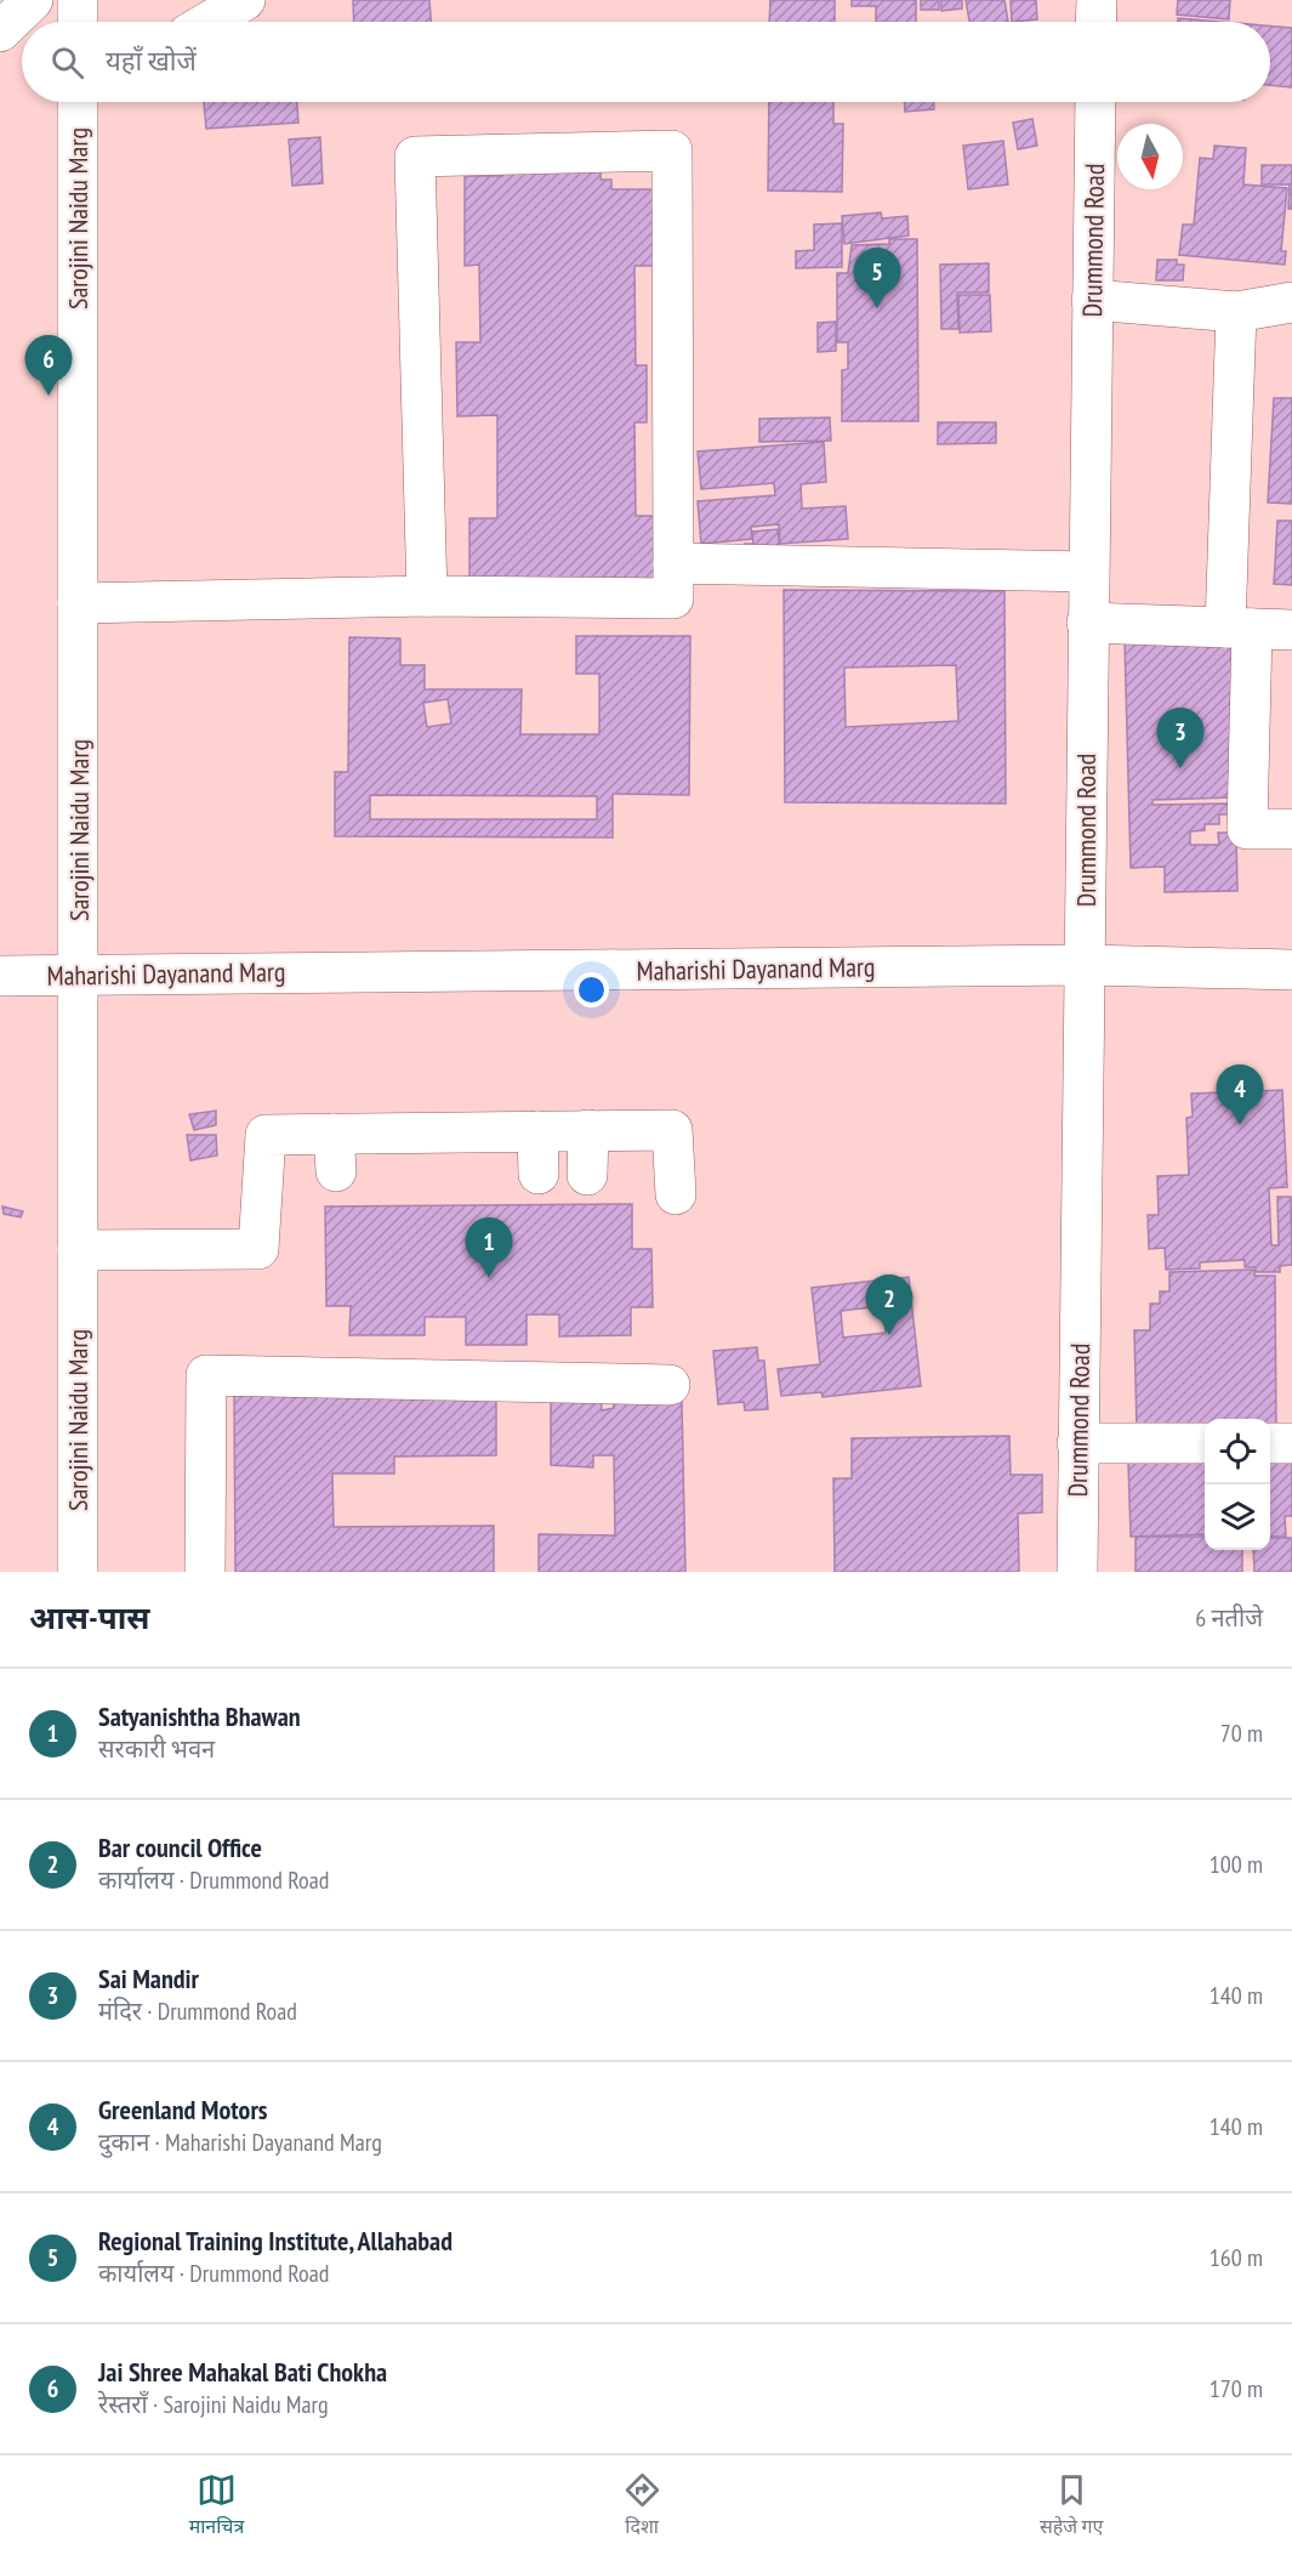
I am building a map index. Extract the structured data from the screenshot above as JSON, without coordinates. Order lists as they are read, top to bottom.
{
  "streets": {
    "street": ["Sarojini Naidu Marg", "Drummond Road", "Maharishi Dayanand Marg"]
  },
  "crossings": [
    ["Sarojini Naidu Marg", "Maharishi Dayanand Marg"],
    ["Drummond Road", "Maharishi Dayanand Marg"]
  ],
  "north": "bottom",
  "page": {
    "search": "यहाँ खोजें",
    "pins": [
      "5",
      "6",
      "3",
      "4",
      "1",
      "2"
    ],
    "heading": ["आस-पास", "6 नतीजे"],
    "list": [
      {
        "mark": "1",
        "name": "Satyanishtha Bhawan",
        "note": "सरकारी भवन",
        "value": "70 m"
      },
      {
        "mark": "2",
        "name": "Bar council Office",
        "note": "कार्यालय · Drummond Road",
        "value": "100 m"
      },
      {
        "mark": "3",
        "name": "Sai Mandir",
        "note": "मंदिर · Drummond Road",
        "value": "140 m"
      },
      {
        "mark": "4",
        "name": "Greenland Motors",
        "note": "दुकान · Maharishi Dayanand Marg",
        "value": "140 m"
      },
      {
        "mark": "5",
        "name": "Regional Training Institute, Allahabad",
        "note": "कार्यालय · Drummond Road",
        "value": "160 m"
      },
      {
        "mark": "6",
        "name": "Jai Shree Mahakal Bati Chokha",
        "note": "रेस्तराँ · Sarojini Naidu Marg",
        "value": "170 m"
      }
    ],
    "nav": ["मानचित्र", "दिशा", "सहेजे गए"]
  }
}
